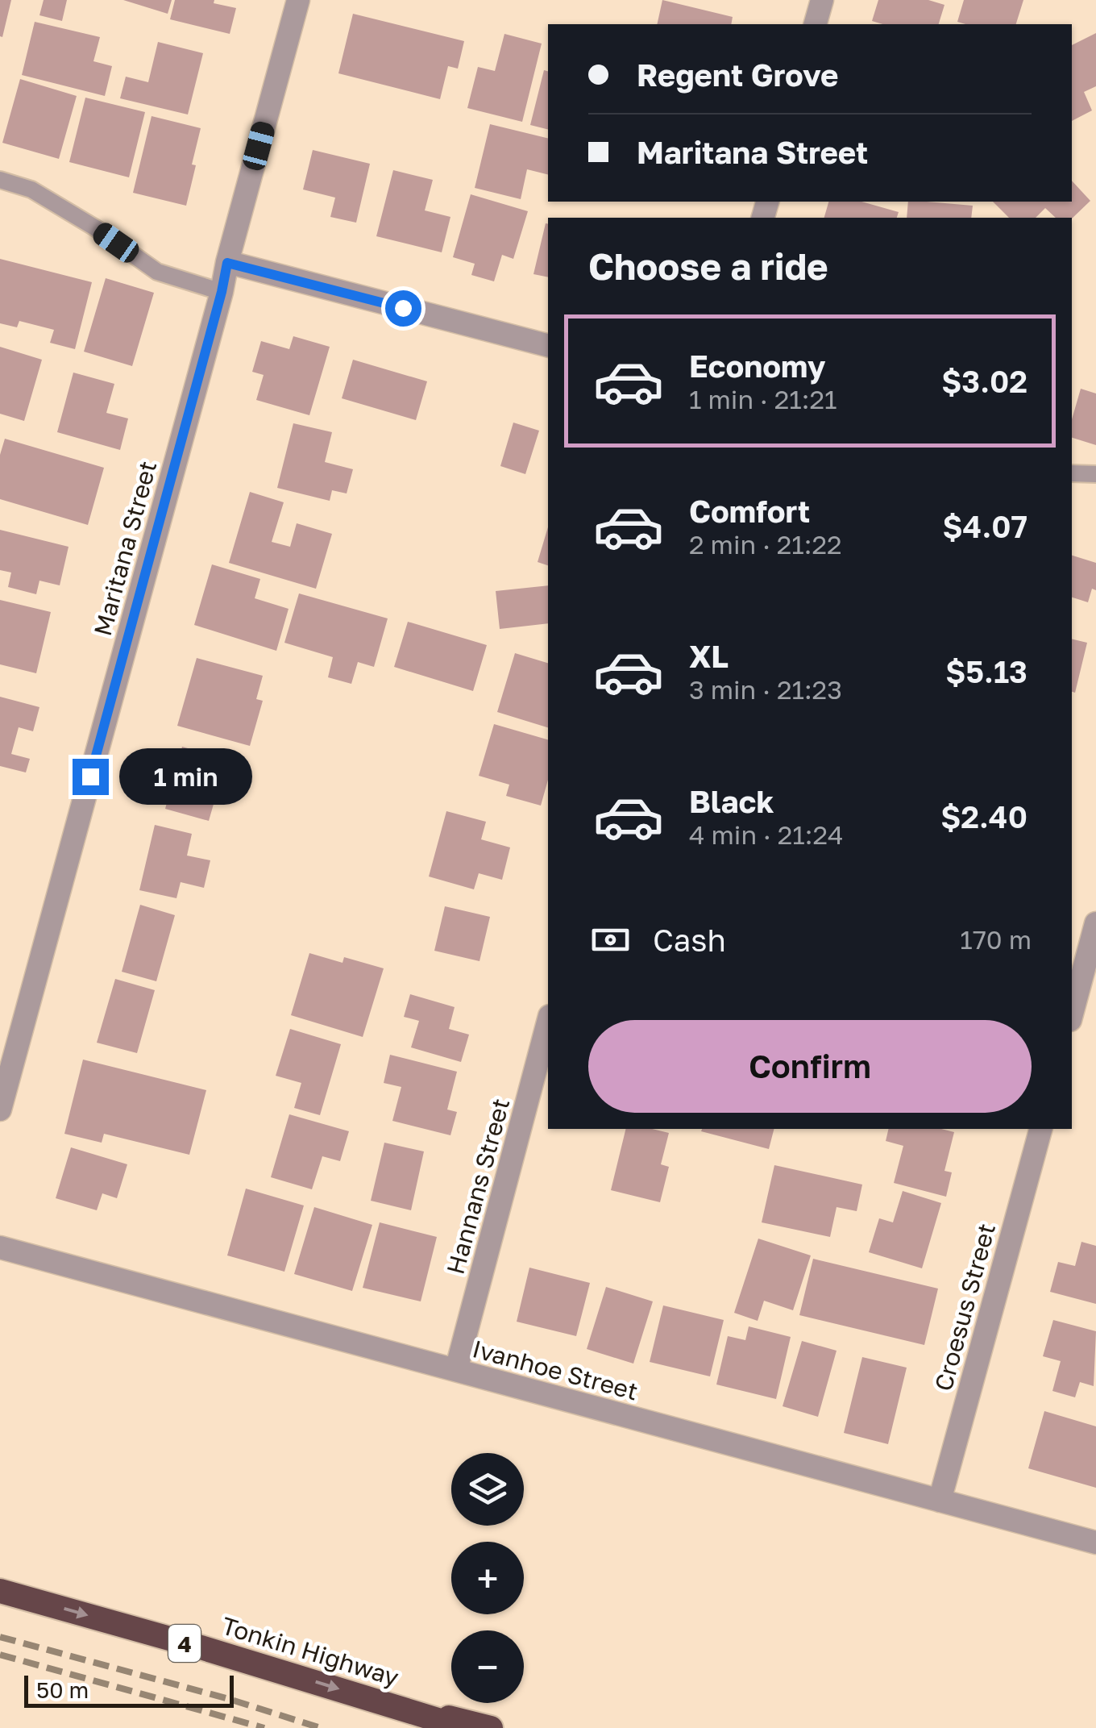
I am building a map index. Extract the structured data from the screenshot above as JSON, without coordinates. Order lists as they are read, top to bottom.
{
  "streets": {
    "highway": ["4", "Tonkin Highway"],
    "street": [
      "Maritana Street",
      "Hannans Street",
      "Croesus Street",
      "Ivanhoe Street"
    ]
  },
  "crossings": [
    ["Hannans Street", "Ivanhoe Street"],
    ["Croesus Street", "Ivanhoe Street"]
  ],
  "one_way": ["Tonkin Highway"],
  "scale_bar": "50 m",
  "page": {
    "banner": ["Regent Grove", "Maritana Street"],
    "heading": "Choose a ride",
    "list": [
      {
        "name": "Economy",
        "note": "1 min · 21:21",
        "value": "$3.02"
      },
      {
        "name": "Comfort",
        "note": "2 min · 21:22",
        "value": "$4.07"
      },
      {
        "name": "XL",
        "note": "3 min · 21:23",
        "value": "$5.13"
      },
      {
        "name": "Black",
        "note": "4 min · 21:24",
        "value": "$2.40"
      }
    ],
    "bubble": "1 min",
    "pay": ["Cash", "170 m"],
    "buttons": "Confirm",
    "map_buttons": ["+", "−"],
    "scale": "50 m"
  }
}
